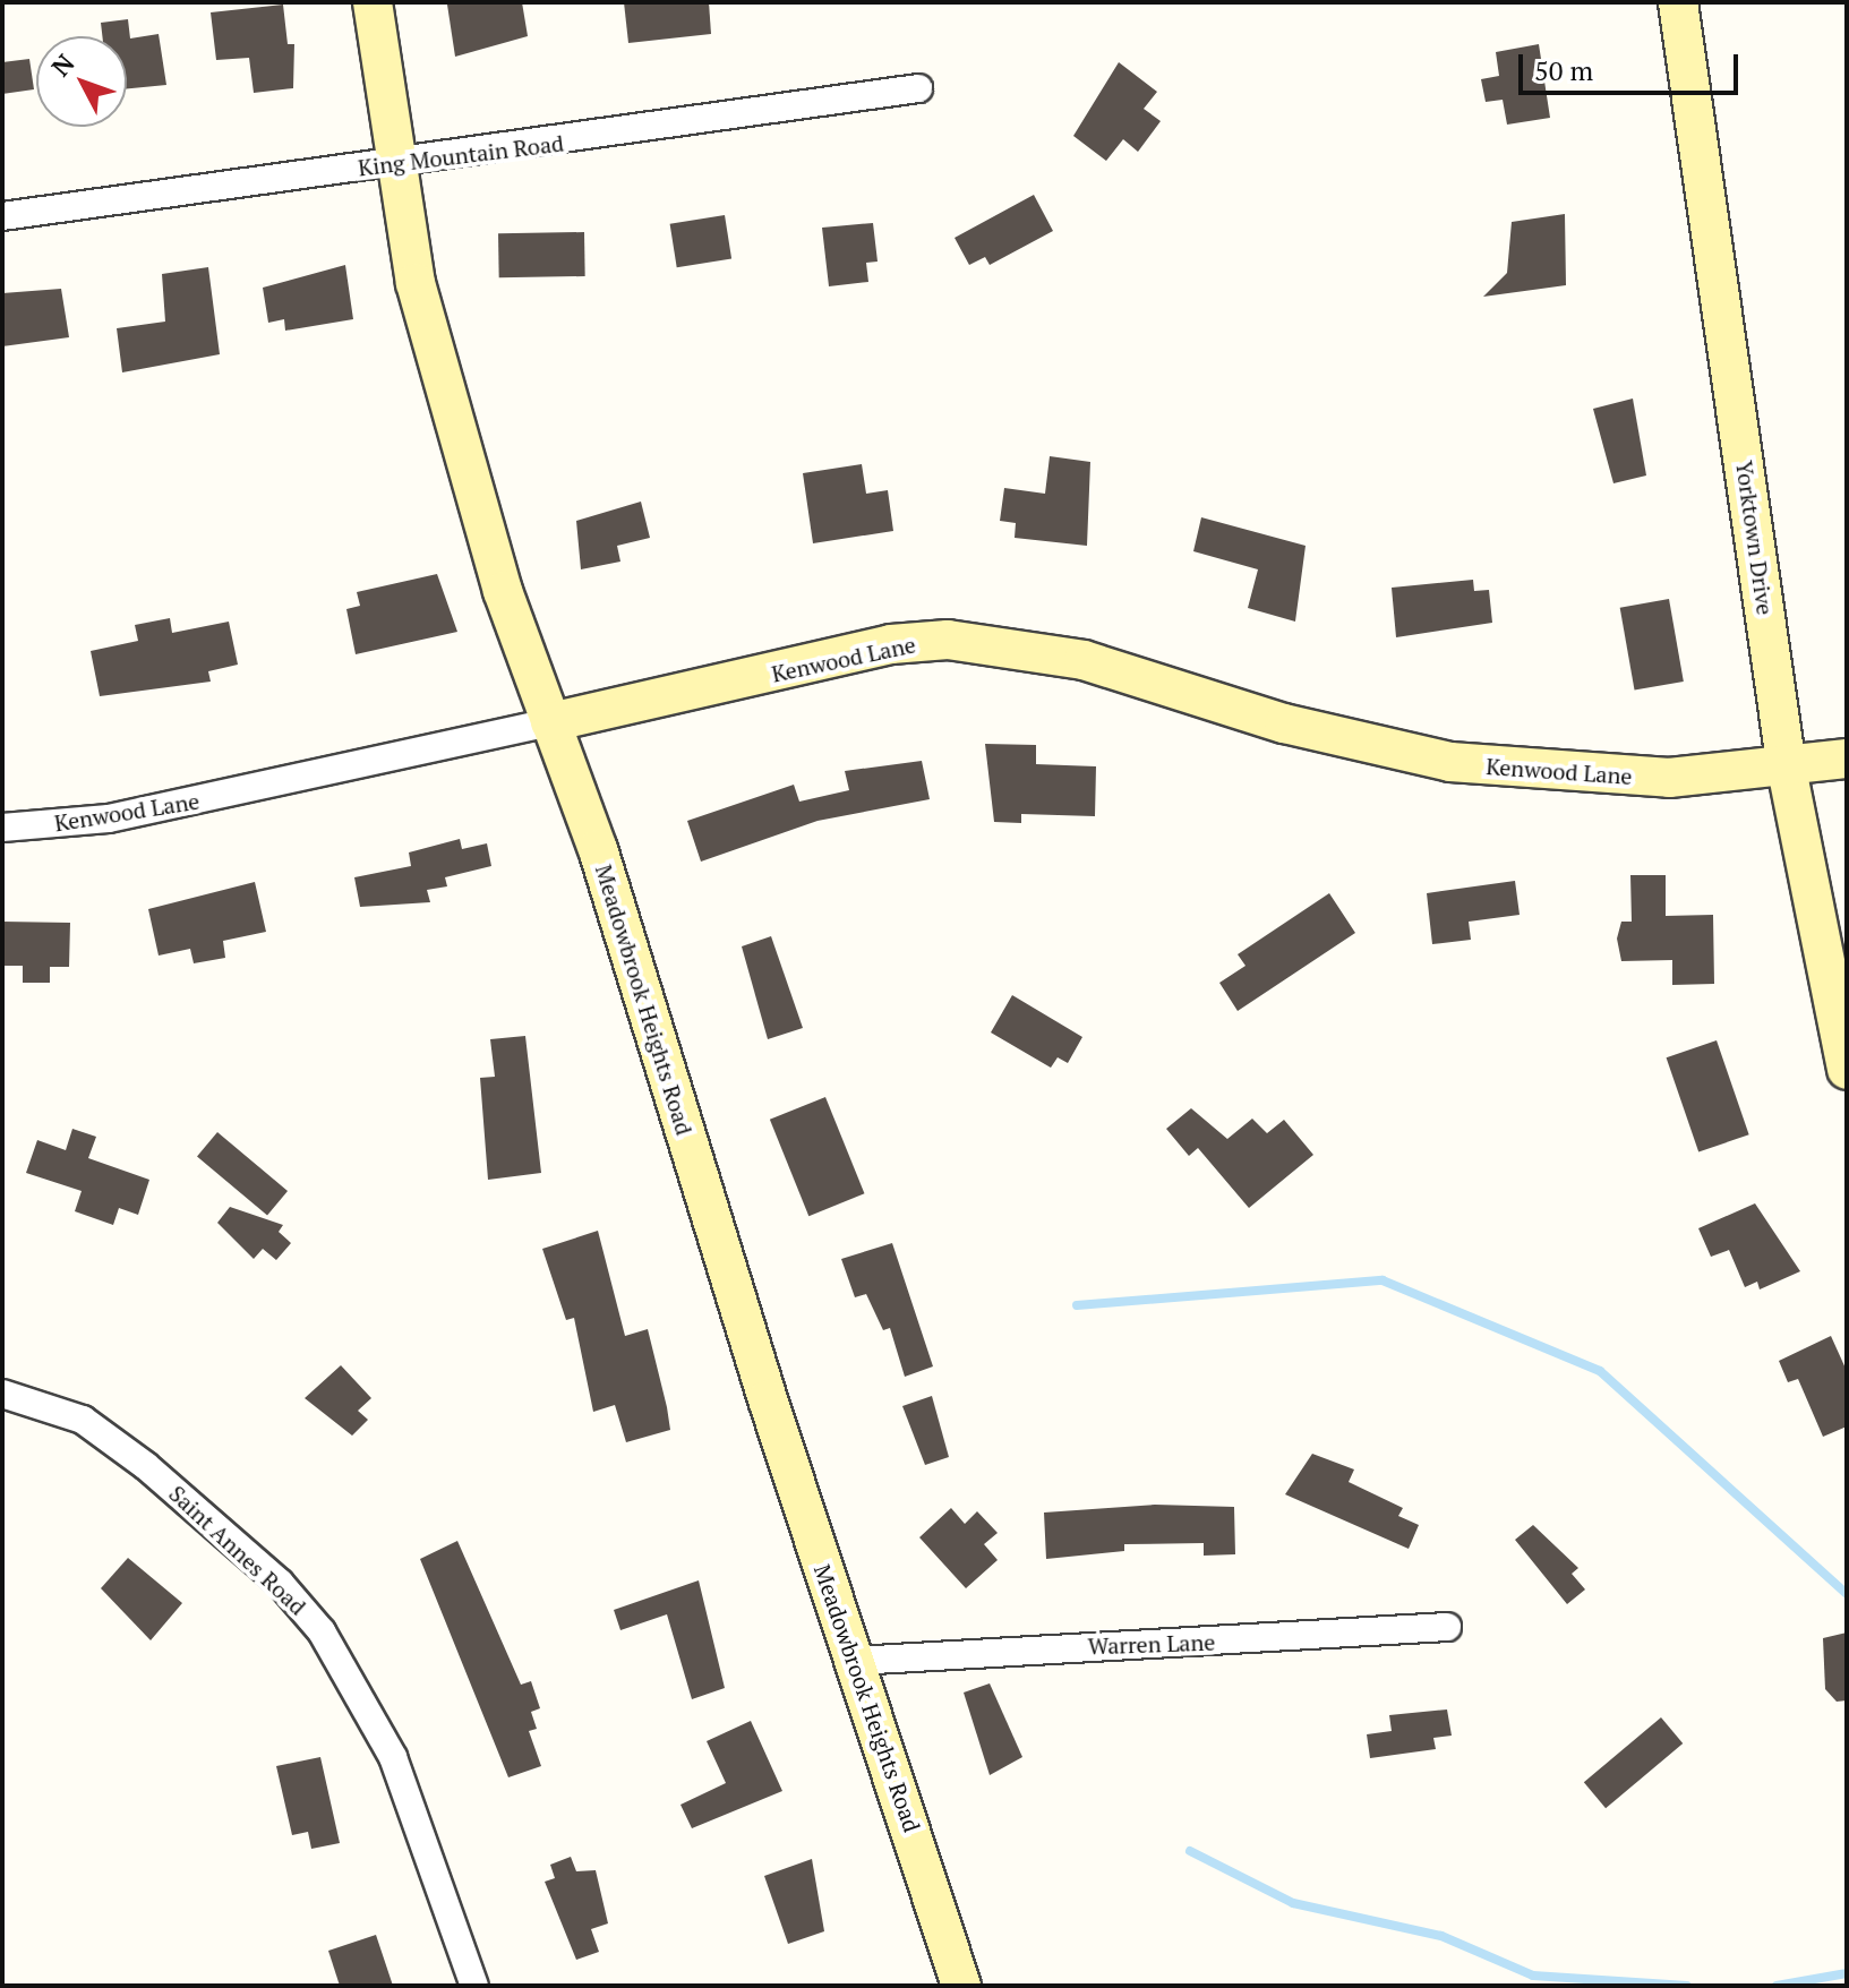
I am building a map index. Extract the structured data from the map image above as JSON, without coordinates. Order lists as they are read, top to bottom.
{
  "streets": {
    "street": [
      "King Mountain Road",
      "Yorktown Drive",
      "Kenwood Lane",
      "Meadowbrook Heights Road",
      "Saint Annes Road",
      "Warren Lane"
    ]
  },
  "crossings": [
    ["King Mountain Road", "Meadowbrook Heights Road"],
    ["Yorktown Drive", "Kenwood Lane"],
    ["Kenwood Lane", "Meadowbrook Heights Road"],
    ["Meadowbrook Heights Road", "Warren Lane"]
  ],
  "scale_bar": "50 m",
  "north": "top left"
}
